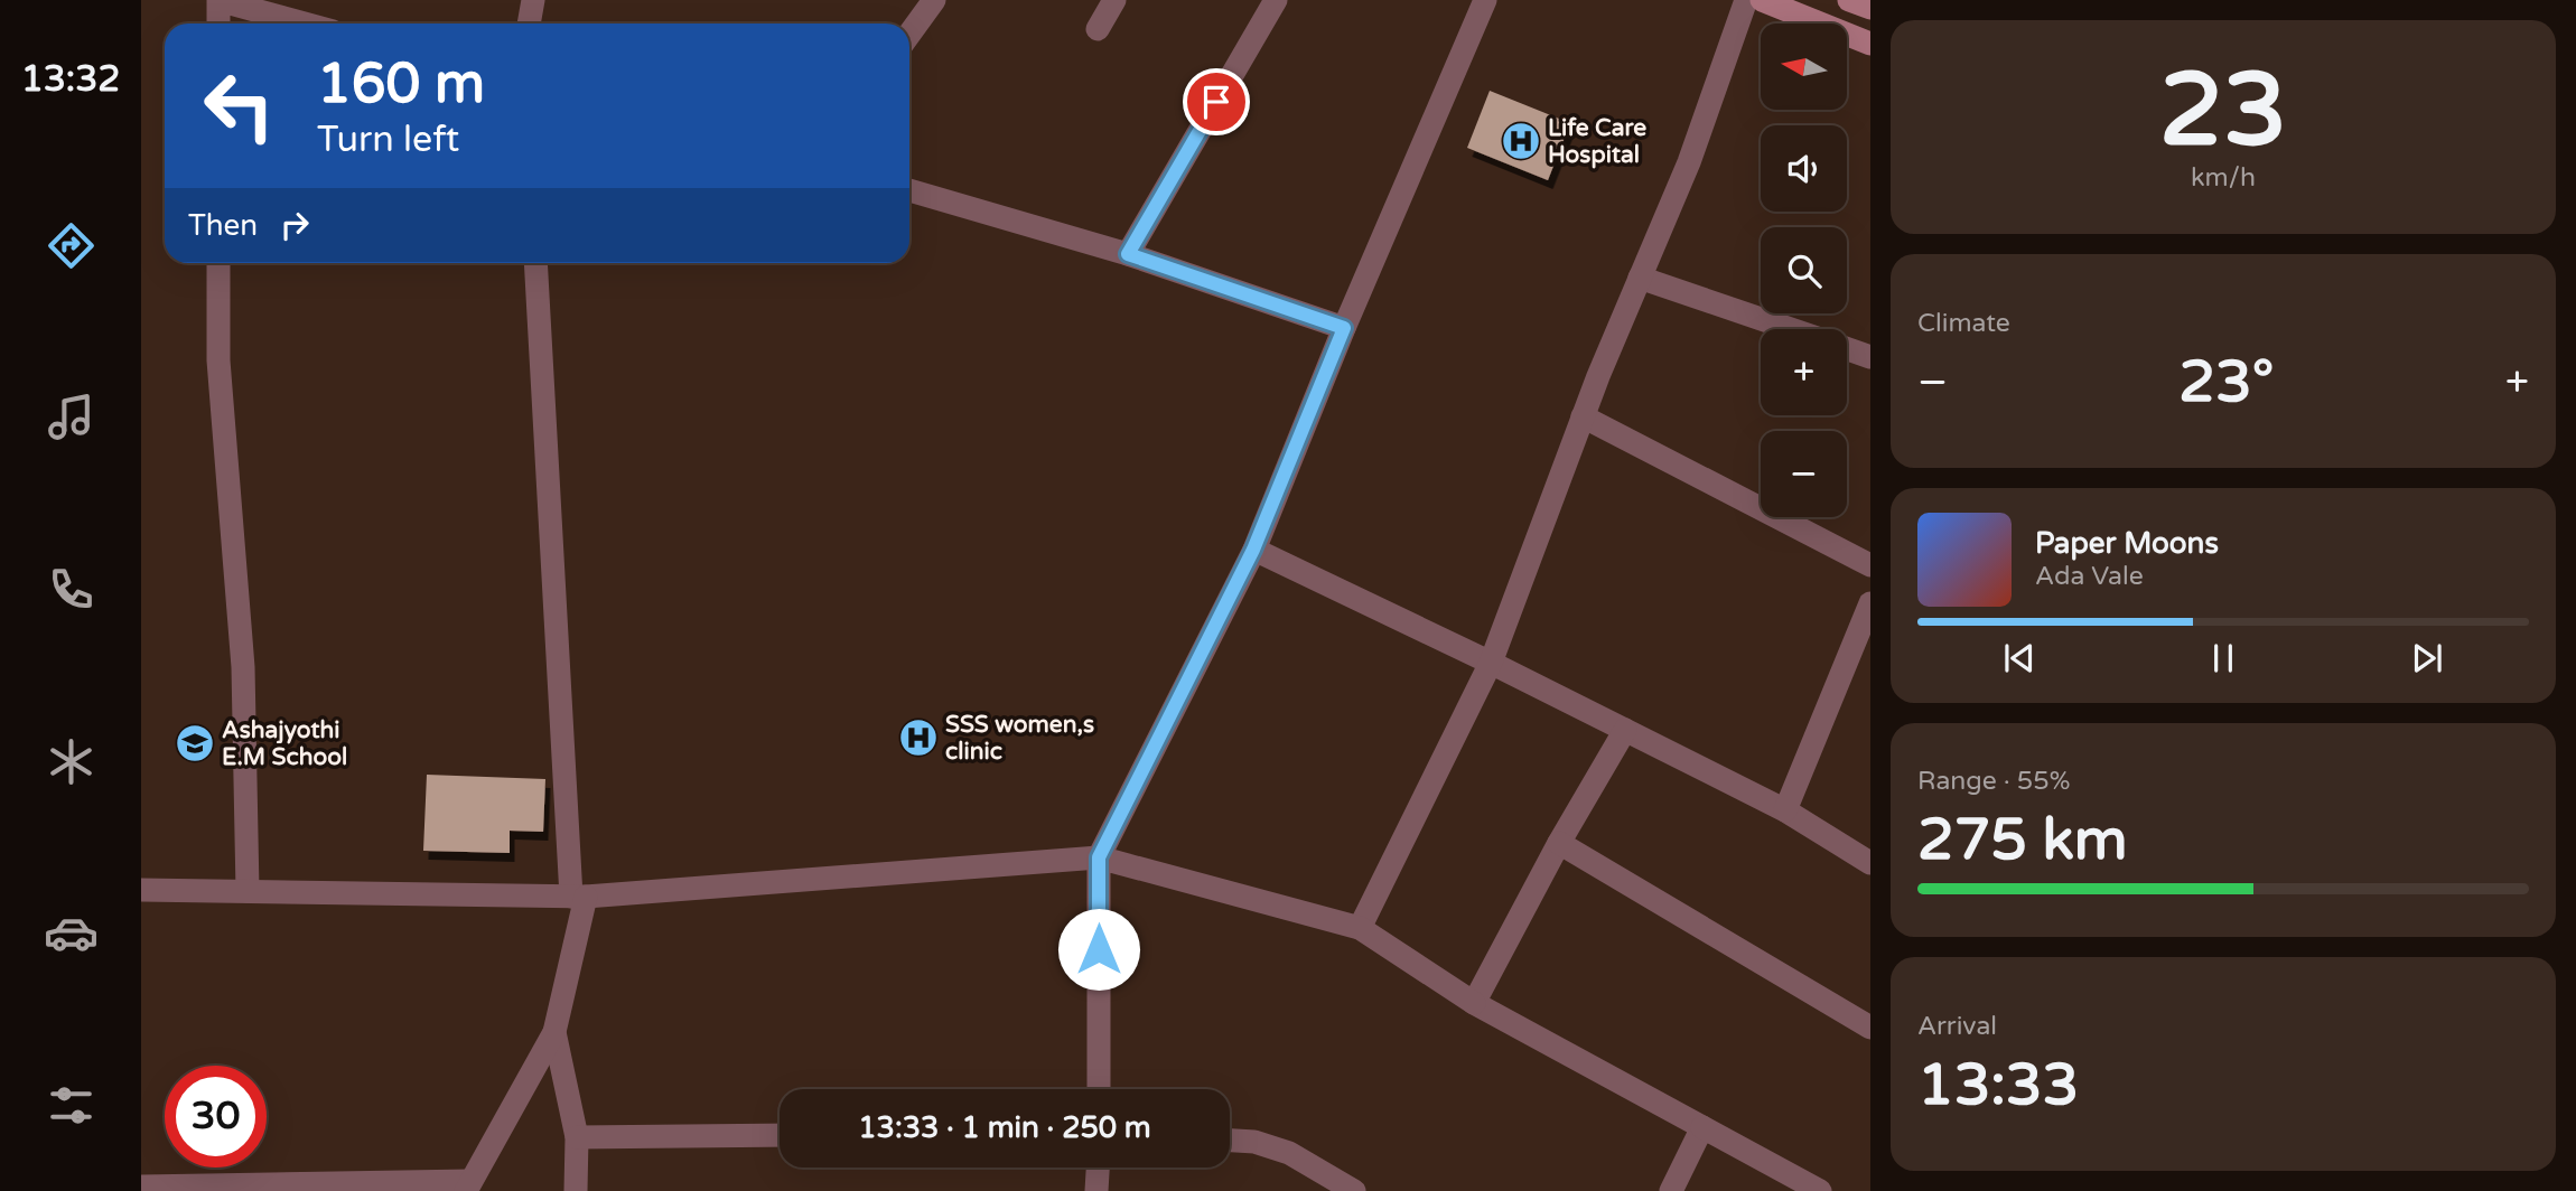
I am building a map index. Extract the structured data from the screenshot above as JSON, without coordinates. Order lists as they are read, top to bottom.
{
  "places": {
    "hospital": ["Life Care Hospital", "SSS women,s clinic"],
    "school or university": ["Ashajyothi E.M School"]
  },
  "north": "left",
  "page": {
    "tabs": "13:32",
    "tile": [
      ["23", "km/h"],
      "Climate",
      ["Range · 55%", "275 km"],
      ["Arrival", "13:33"]
    ],
    "map_buttons": ["+", "−"],
    "turn": ["160 m", "Turn left"],
    "then": "Then",
    "heat": ["−", "23°", "+"],
    "song": ["Paper Moons", "Ada Vale"],
    "limit": "30",
    "trip": "13:33 · 1 min · 250 m"
  }
}
